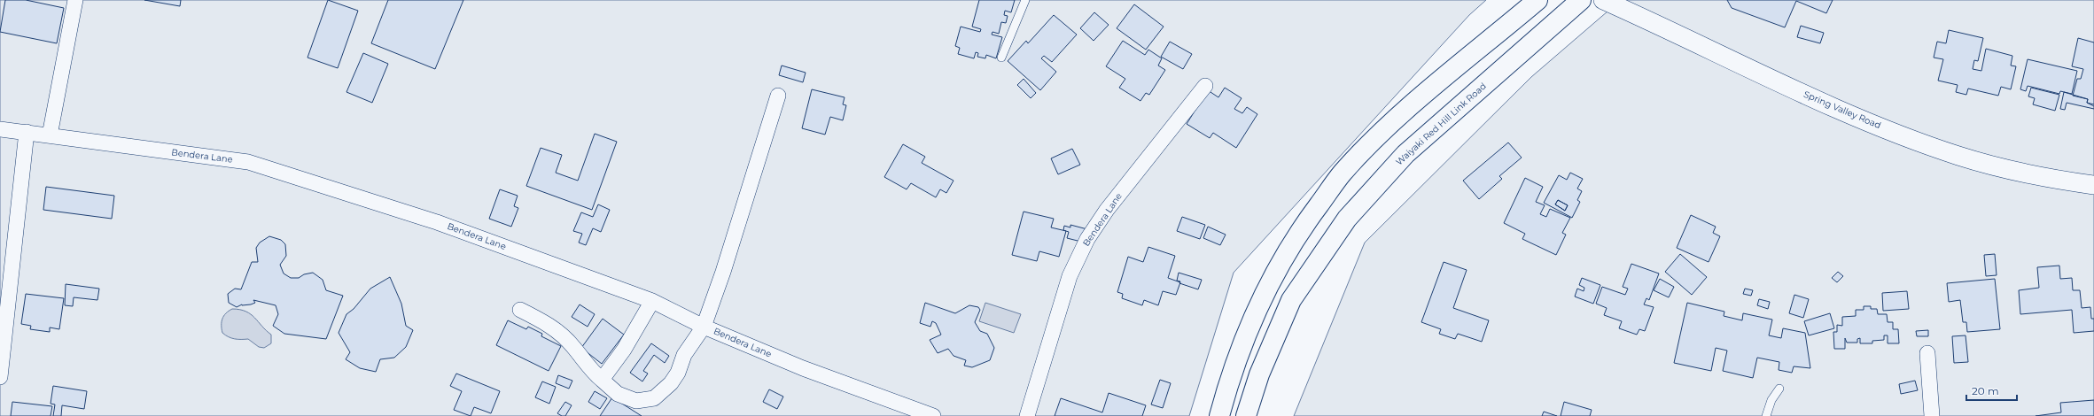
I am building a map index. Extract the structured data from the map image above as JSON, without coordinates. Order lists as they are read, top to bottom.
{
  "streets": {
    "main road": ["Waiyaki Red Hill Link Road"],
    "street": ["Spring Valley Road", "Bendera Lane"]
  },
  "scale_bar": "20 m"
}
